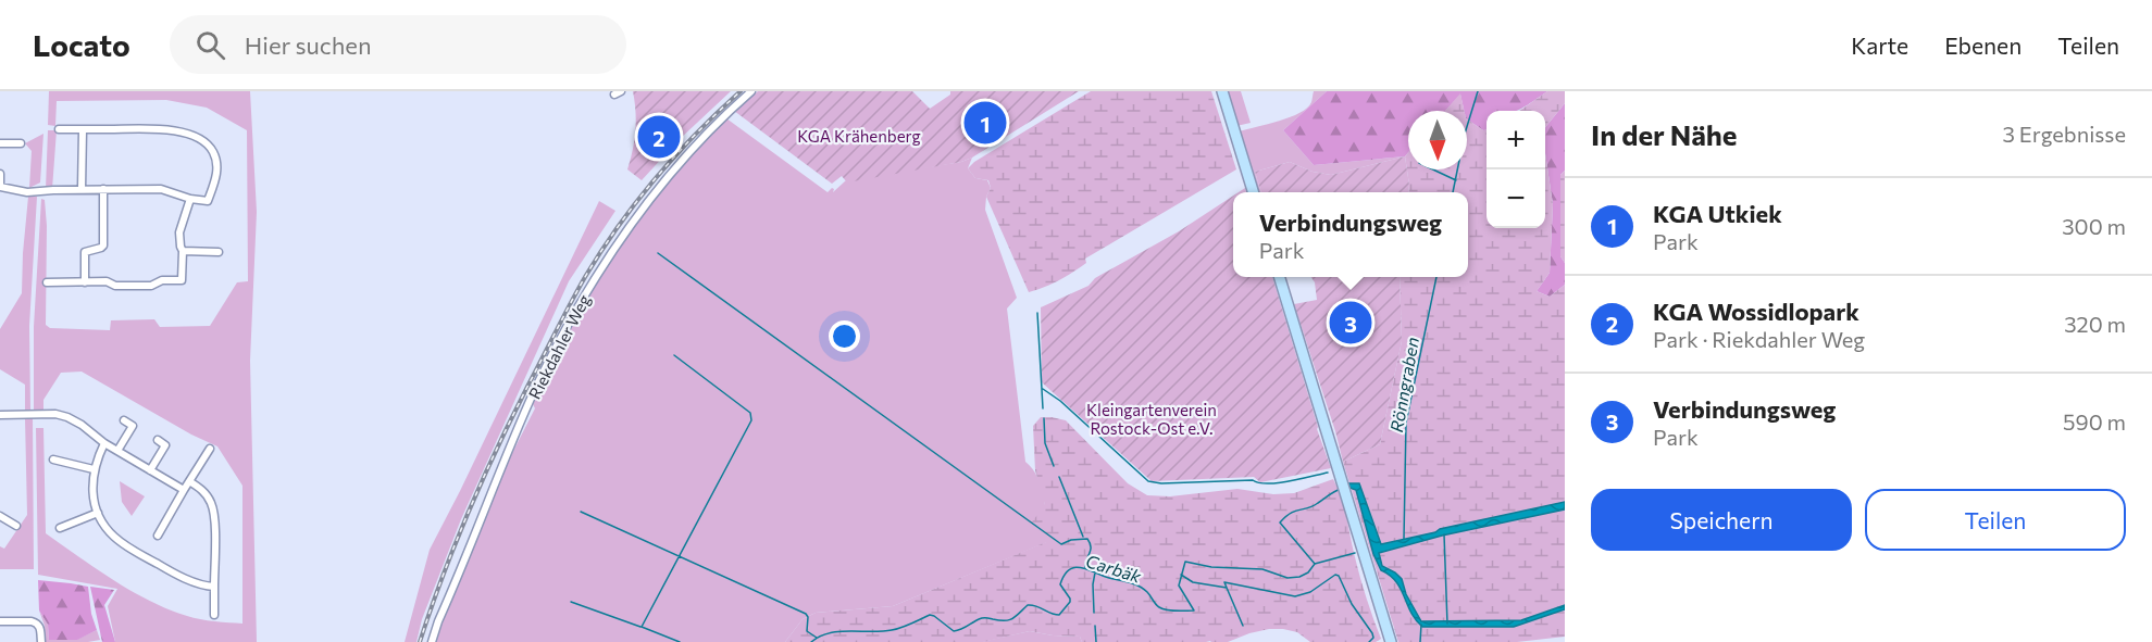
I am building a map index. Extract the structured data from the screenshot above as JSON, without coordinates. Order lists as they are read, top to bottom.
{
  "streets": {
    "street": ["Riekdahler Weg"]
  },
  "water": ["Rönngraben", "Carbäk"],
  "parks": ["KGA Krähenberg", "Kleingartenverein Rostock-Ost e.V."],
  "north": "bottom",
  "page": {
    "header": "Locato",
    "search": "Hier suchen",
    "nav": ["Karte", "Ebenen", "Teilen"],
    "heading": ["In der Nähe", "3 Ergebnisse"],
    "pins": ["1", "2", "3"],
    "map_buttons": ["+", "−"],
    "list": [
      {
        "mark": "1",
        "name": "KGA Utkiek",
        "note": "Park",
        "value": "300 m"
      },
      {
        "mark": "2",
        "name": "KGA Wossidlopark",
        "note": "Park · Riekdahler Weg",
        "value": "320 m"
      },
      {
        "mark": "3",
        "name": "Verbindungsweg",
        "note": "Park",
        "value": "590 m"
      }
    ],
    "popup": ["Verbindungsweg", "Park"],
    "buttons": ["Speichern", "Teilen"]
  }
}
